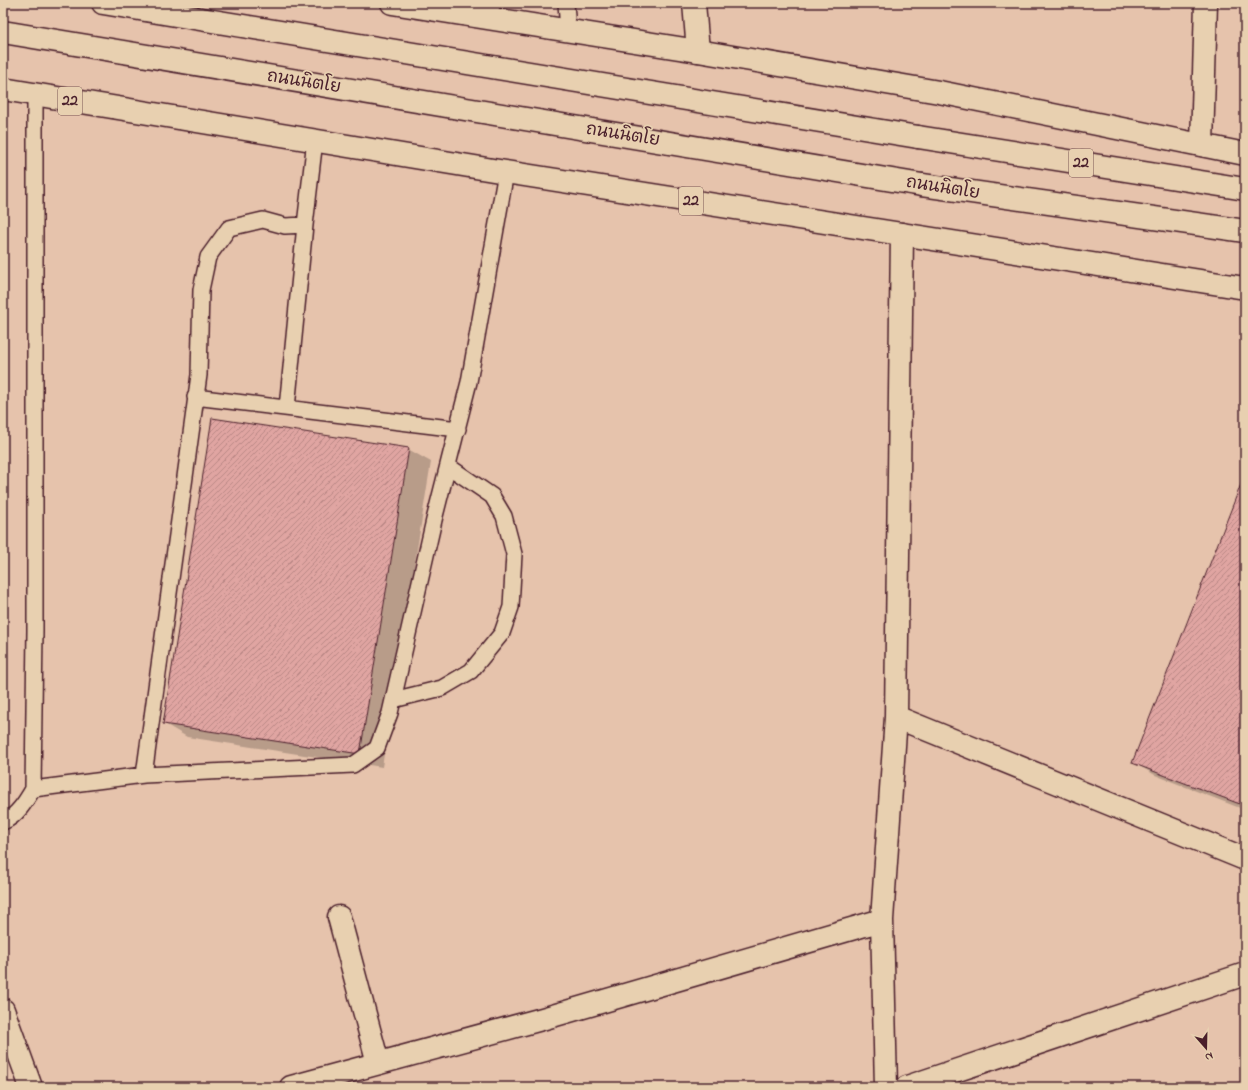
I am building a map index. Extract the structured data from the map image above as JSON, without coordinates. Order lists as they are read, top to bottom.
{
  "streets": {
    "main road": ["ถนนนิตโย", "22"]
  },
  "north": "bottom"
}
